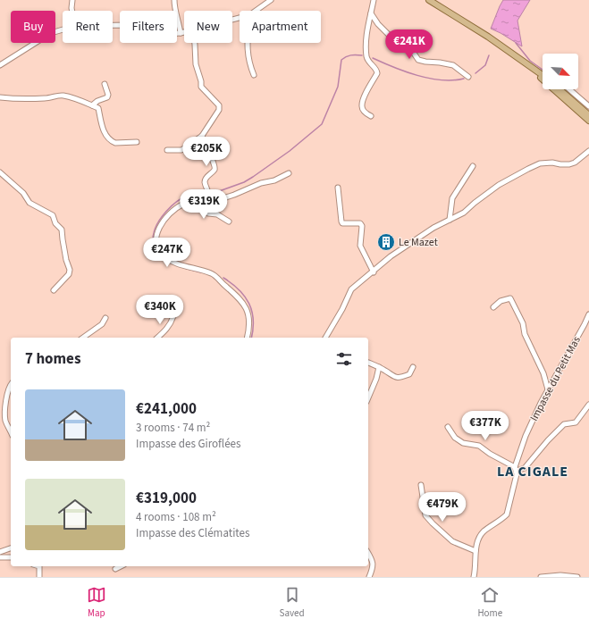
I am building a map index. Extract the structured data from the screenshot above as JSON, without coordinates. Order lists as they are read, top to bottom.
{
  "streets": {
    "street": ["Impasse du Petit Mas"]
  },
  "districts": ["LA CIGALE"],
  "places": {
    "building": ["Le Mazet"]
  },
  "north": "bottom right",
  "page": {
    "chip": [
      "Buy",
      "Rent",
      "Filters",
      "New",
      "Apartment"
    ],
    "price": [
      "€241K",
      "€205K",
      "€319K",
      "€247K",
      "€340K",
      "€377K",
      "€479K"
    ],
    "heading": "7 homes",
    "list": [
      {
        "name": "€241,000",
        "note": "3 rooms · 74 m² · Impasse des Giroflées"
      },
      {
        "name": "€319,000",
        "note": "4 rooms · 108 m² · Impasse des Clématites"
      }
    ],
    "tabs": ["Map", "Saved", "Home"]
  }
}
